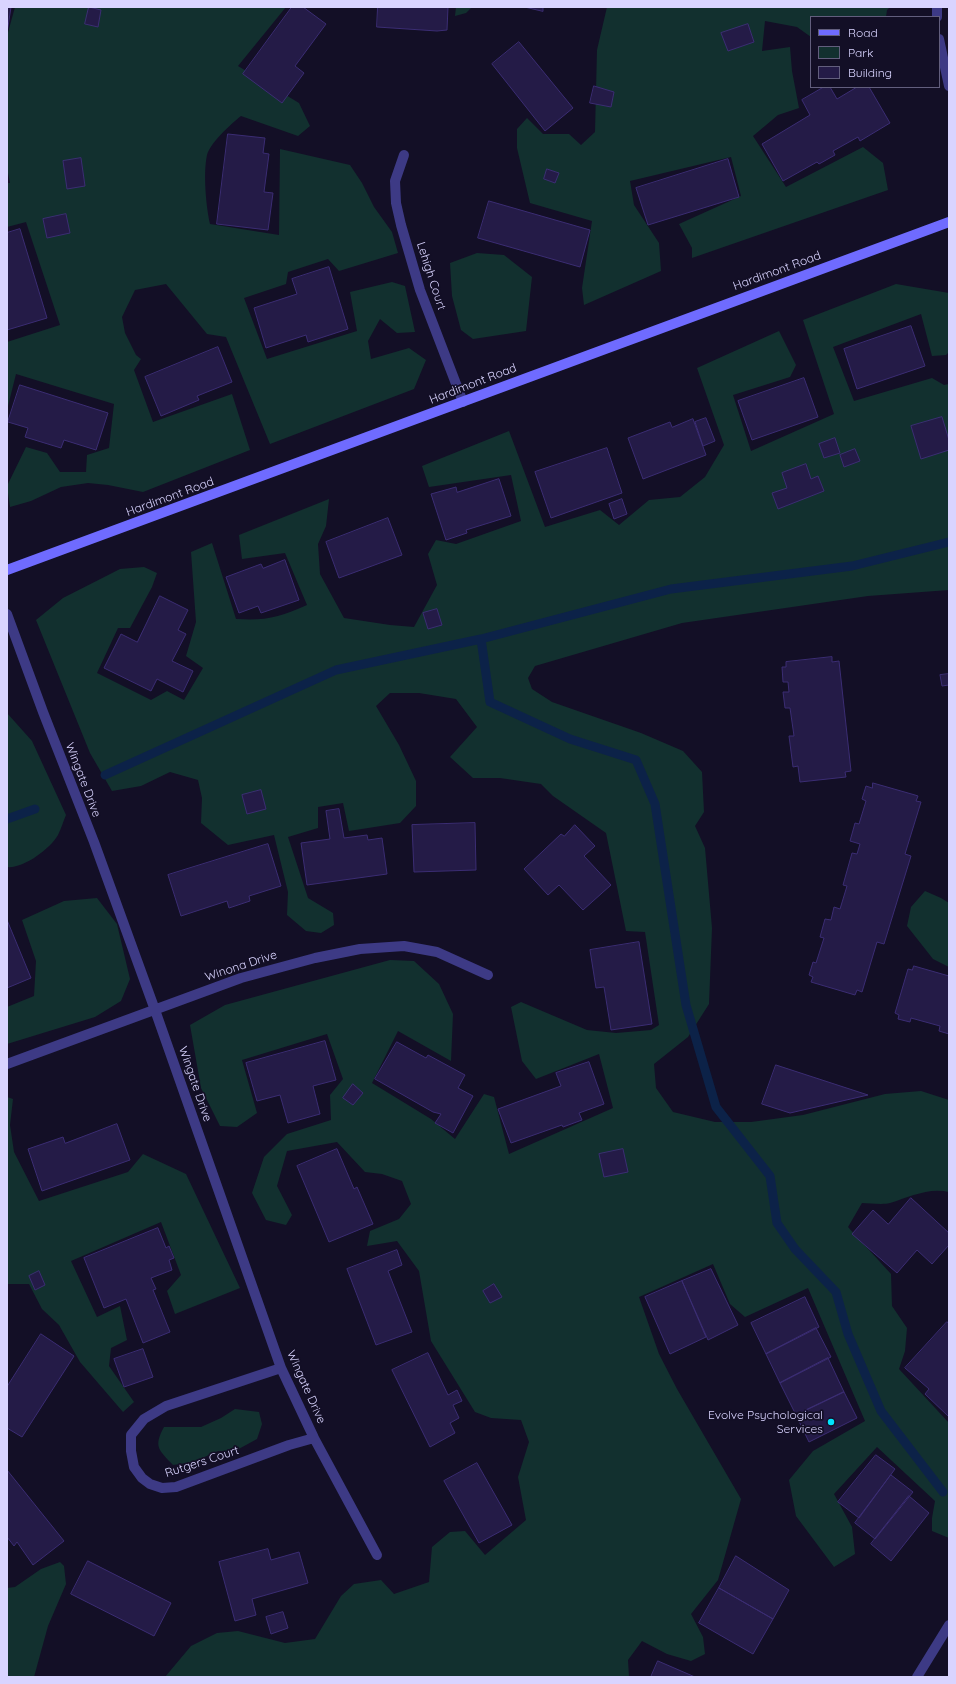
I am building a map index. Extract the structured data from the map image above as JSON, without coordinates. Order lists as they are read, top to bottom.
{
  "streets": {
    "street": [
      "Hardimont Road",
      "Lehigh Court",
      "Wingate Drive",
      "Winona Drive",
      "Rutgers Court"
    ]
  },
  "crossings": [
    ["Hardimont Road", "Lehigh Court"],
    ["Wingate Drive", "Winona Drive"],
    ["Wingate Drive", "Rutgers Court"]
  ],
  "places": ["Evolve Psychological Services"],
  "legend": ["Road", "Park", "Building"]
}
